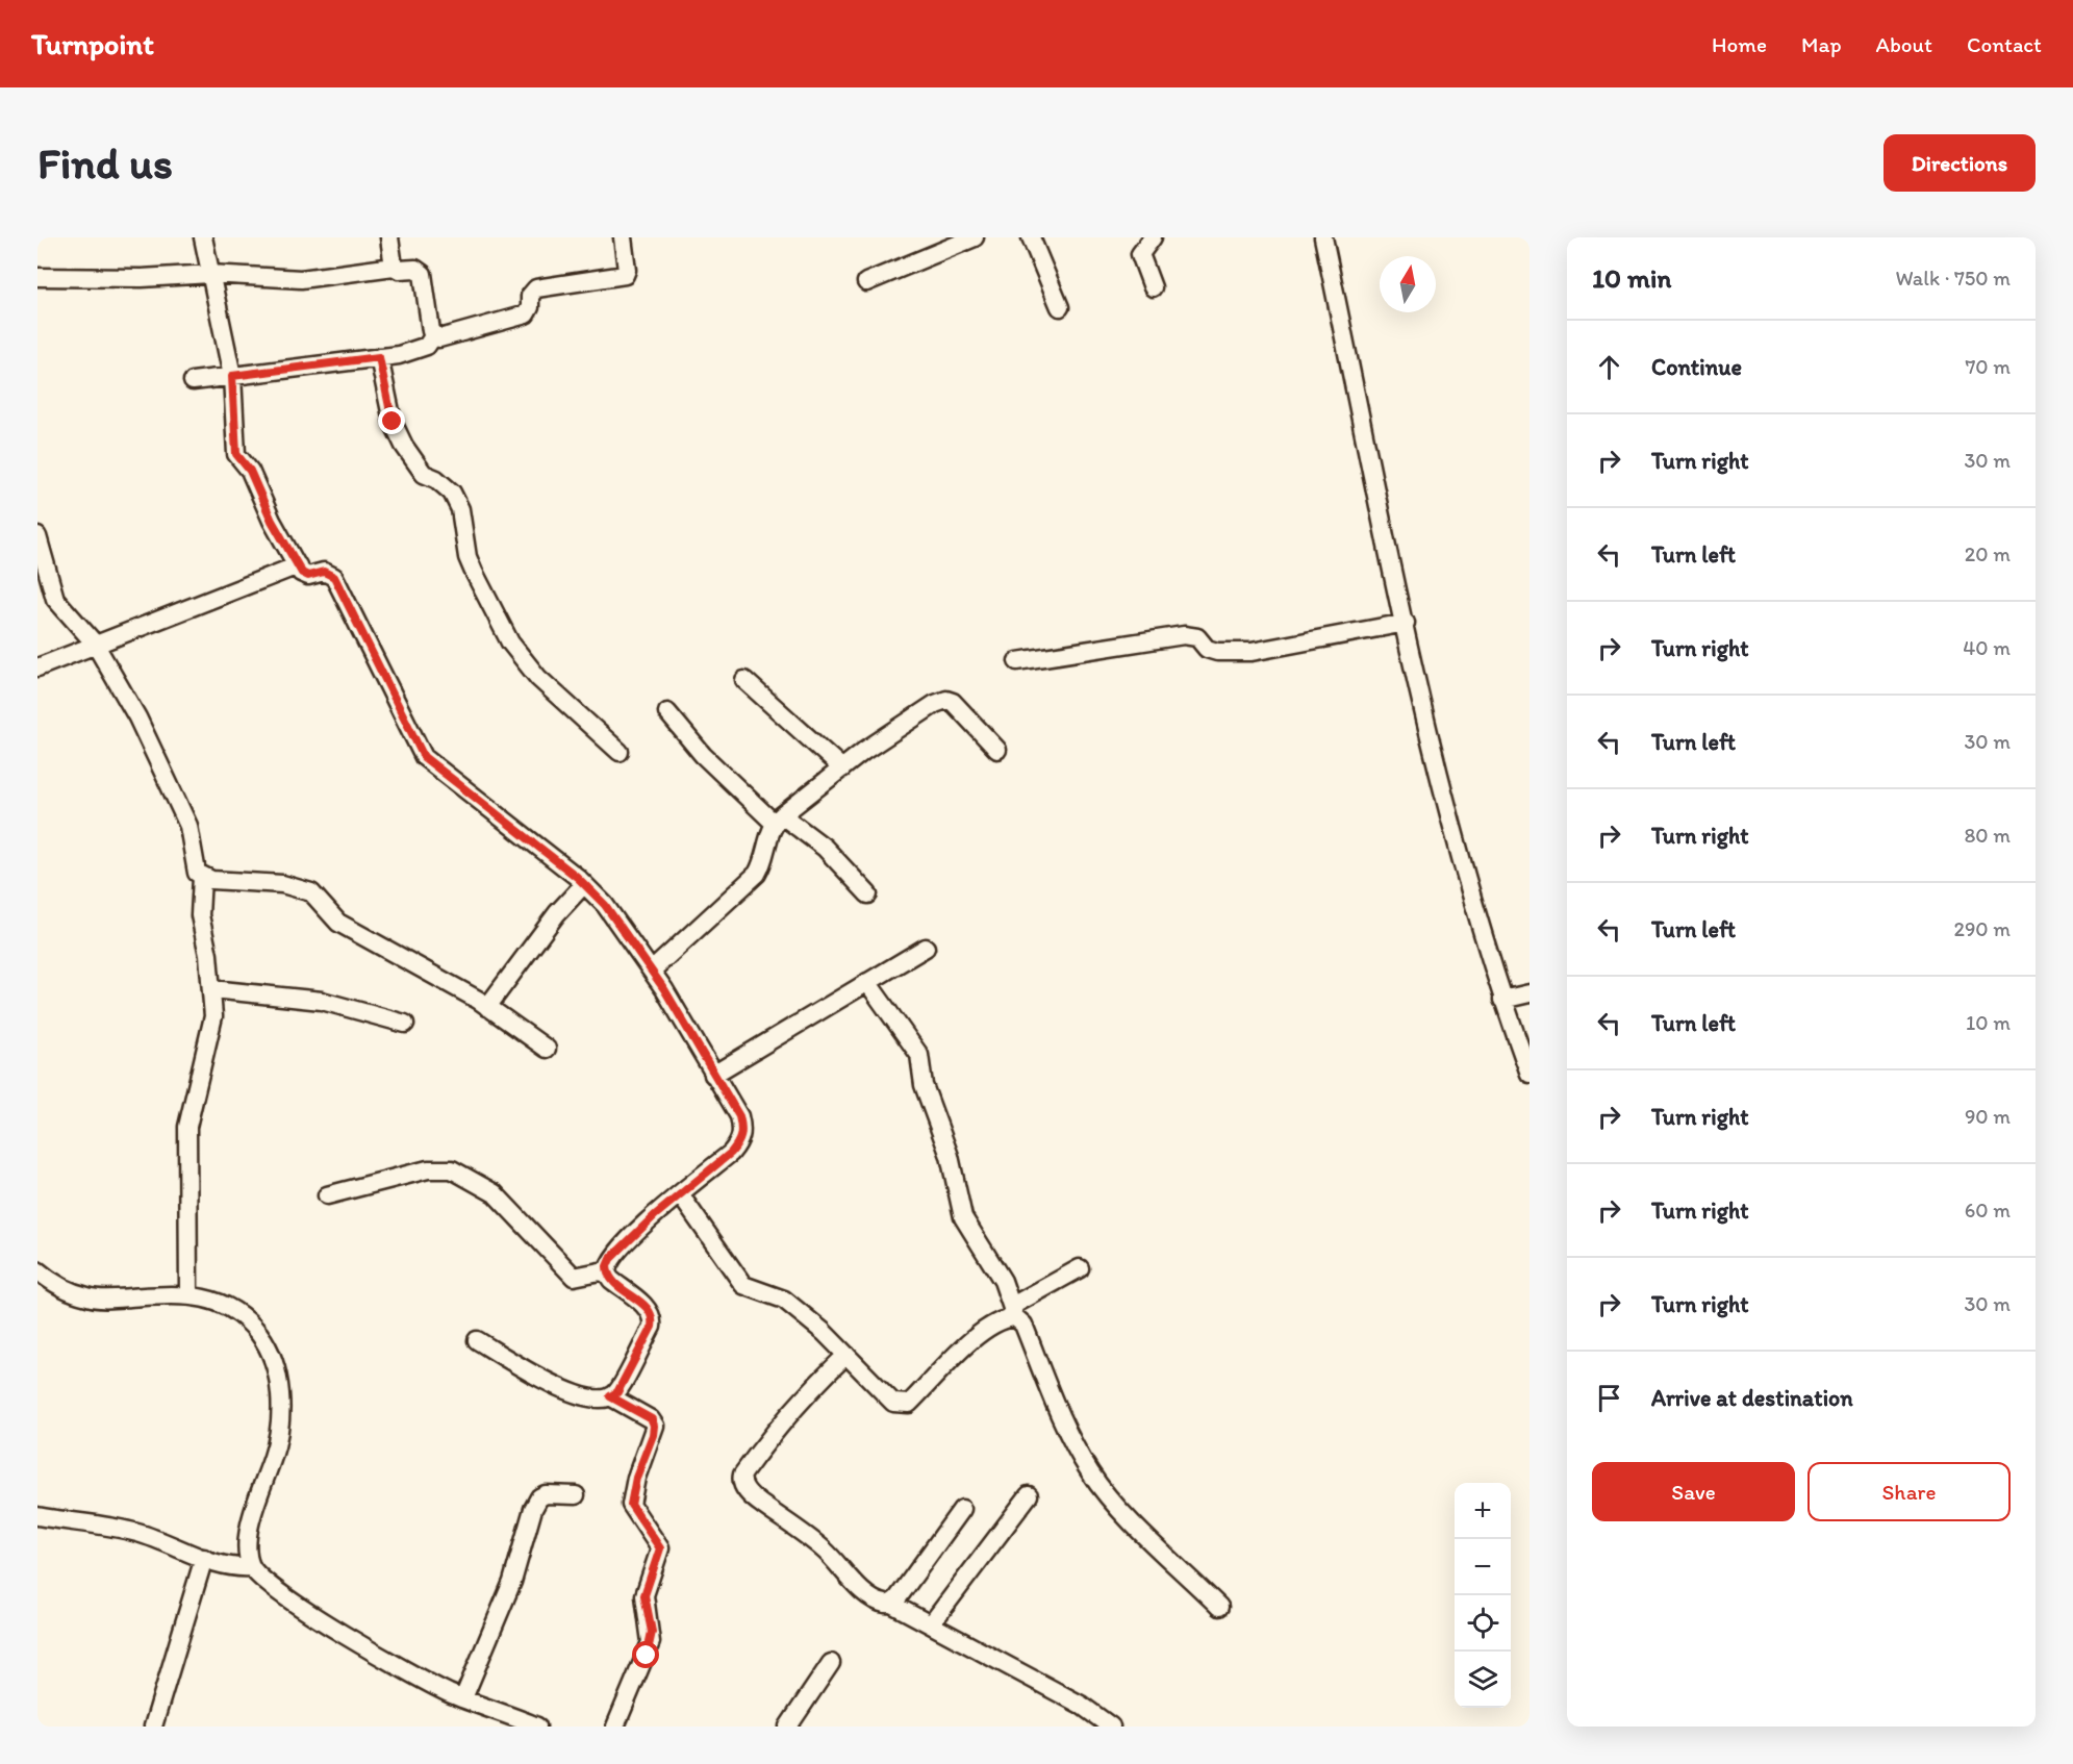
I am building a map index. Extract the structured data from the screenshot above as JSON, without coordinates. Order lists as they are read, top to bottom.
{
  "north": "top",
  "page": {
    "header": "Turnpoint",
    "nav": [
      "Home",
      "Map",
      "About",
      "Contact"
    ],
    "buttons": [
      "Directions",
      ["Save", "Share"]
    ],
    "title": "Find us",
    "heading": ["10 min", "Walk · 750 m"],
    "list": [
      ["Continue", "70 m"],
      ["Turn right", "30 m"],
      ["Turn left", "20 m"],
      ["Turn right", "40 m"],
      ["Turn left", "30 m"],
      ["Turn right", "80 m"],
      ["Turn left", "290 m"],
      ["Turn left", "10 m"],
      ["Turn right", "90 m"],
      ["Turn right", "60 m"],
      ["Turn right", "30 m"],
      "Arrive at destination"
    ],
    "map_buttons": ["+", "−"]
  }
}
